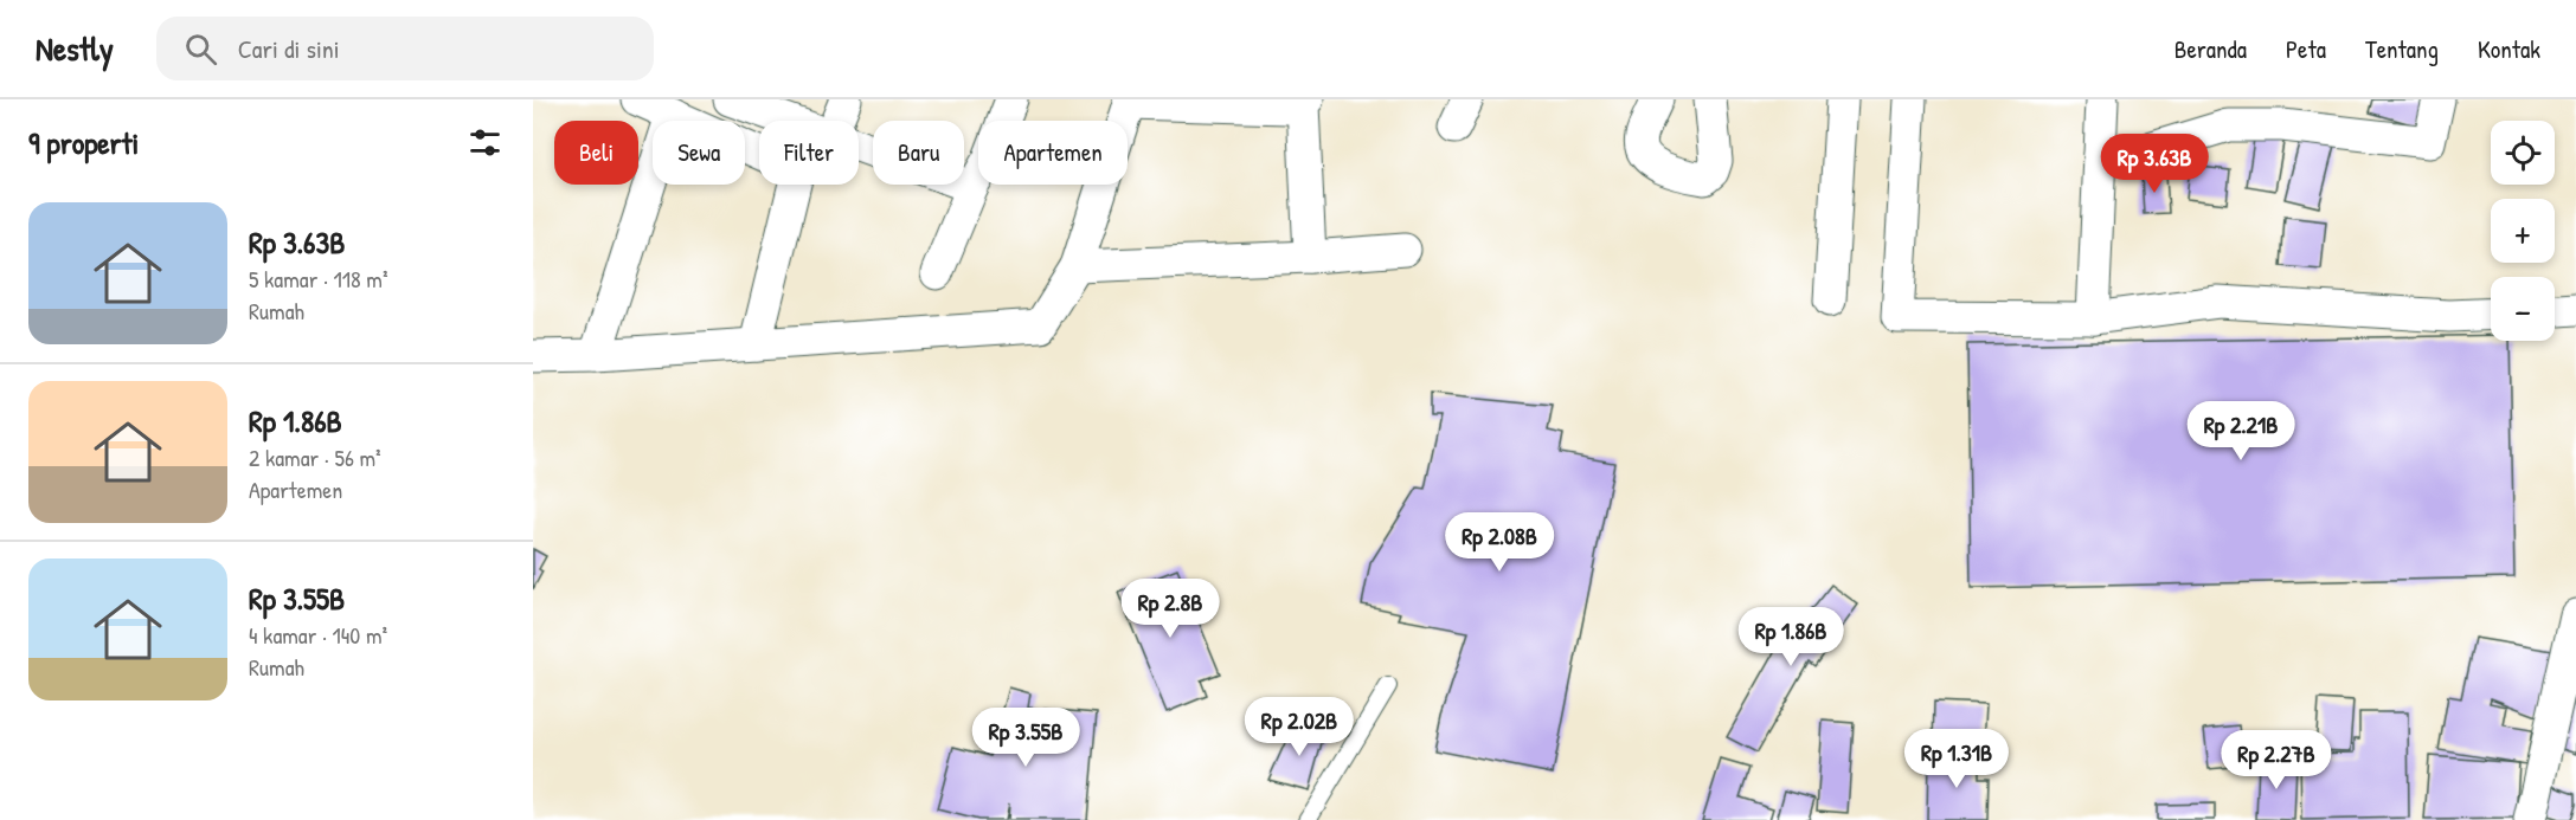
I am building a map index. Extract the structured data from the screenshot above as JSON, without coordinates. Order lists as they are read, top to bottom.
{
  "page": {
    "header": "Nestly",
    "search": "Cari di sini",
    "nav": [
      "Beranda",
      "Peta",
      "Tentang",
      "Kontak"
    ],
    "heading": "9 properti",
    "map_buttons": ["+", "−"],
    "chip": [
      "Beli",
      "Sewa",
      "Filter",
      "Baru",
      "Apartemen"
    ],
    "price": [
      "Rp 3.63B",
      "Rp 2.21B",
      "Rp 2.08B",
      "Rp 2.8B",
      "Rp 1.86B",
      "Rp 2.02B",
      "Rp 3.55B",
      "Rp 1.31B",
      "Rp 2.27B"
    ],
    "list": [
      {
        "name": "Rp 3.63B",
        "note": "5 kamar · 118 m² · Rumah"
      },
      {
        "name": "Rp 1.86B",
        "note": "2 kamar · 56 m² · Apartemen"
      },
      {
        "name": "Rp 3.55B",
        "note": "4 kamar · 140 m² · Rumah"
      }
    ]
  }
}
